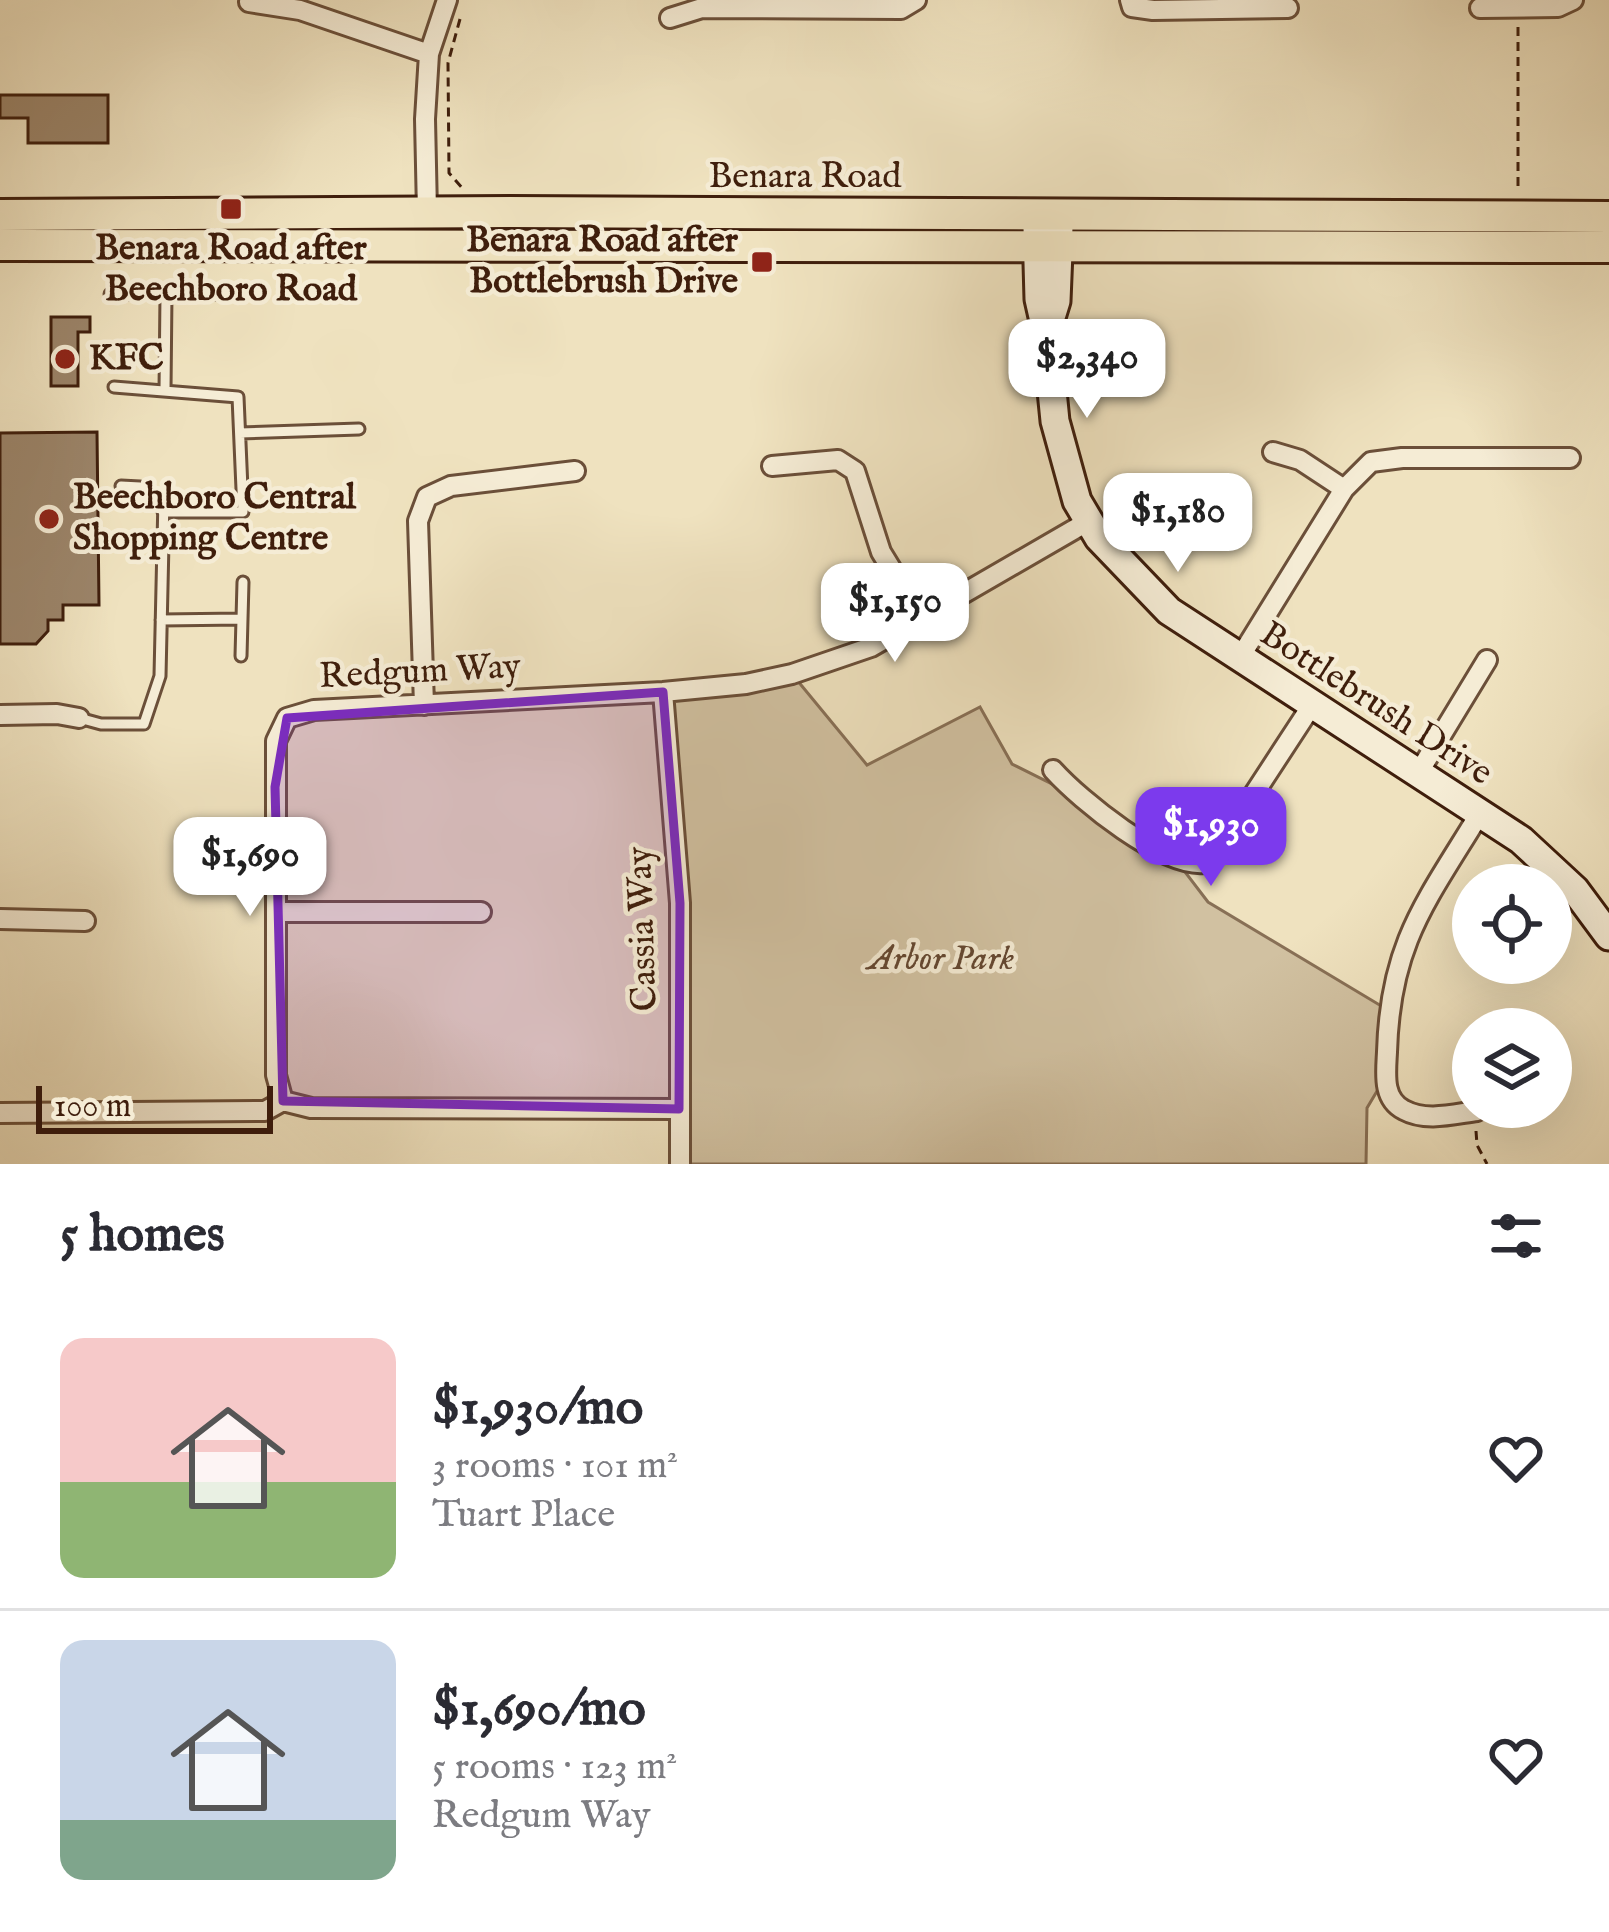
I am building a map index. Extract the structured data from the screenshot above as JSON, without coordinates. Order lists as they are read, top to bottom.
{
  "streets": {
    "main road": ["Benara Road"],
    "street": ["Redgum Way", "Bottlebrush Drive", "Cassia Way"]
  },
  "crossings": [
    ["Benara Road", "Bottlebrush Drive"],
    ["Redgum Way", "Bottlebrush Drive"],
    ["Redgum Way", "Cassia Way"]
  ],
  "parks": ["Arbor Park"],
  "places": {
    "transit": ["Benara Road after Beechboro Road", "Benara Road after Bottlebrush Drive"],
    "other": ["KFC", "Beechboro Central Shopping Centre"]
  },
  "scale_bar": "100 m",
  "page": {
    "price": [
      "$2,340",
      "$1,180",
      "$1,150",
      "$1,930",
      "$1,690"
    ],
    "scale": "100 m",
    "heading": "5 homes",
    "list": [
      {
        "name": "$1,930/mo",
        "note": "3 rooms · 101 m² · Tuart Place"
      },
      {
        "name": "$1,690/mo",
        "note": "5 rooms · 123 m² · Redgum Way"
      }
    ]
  }
}
